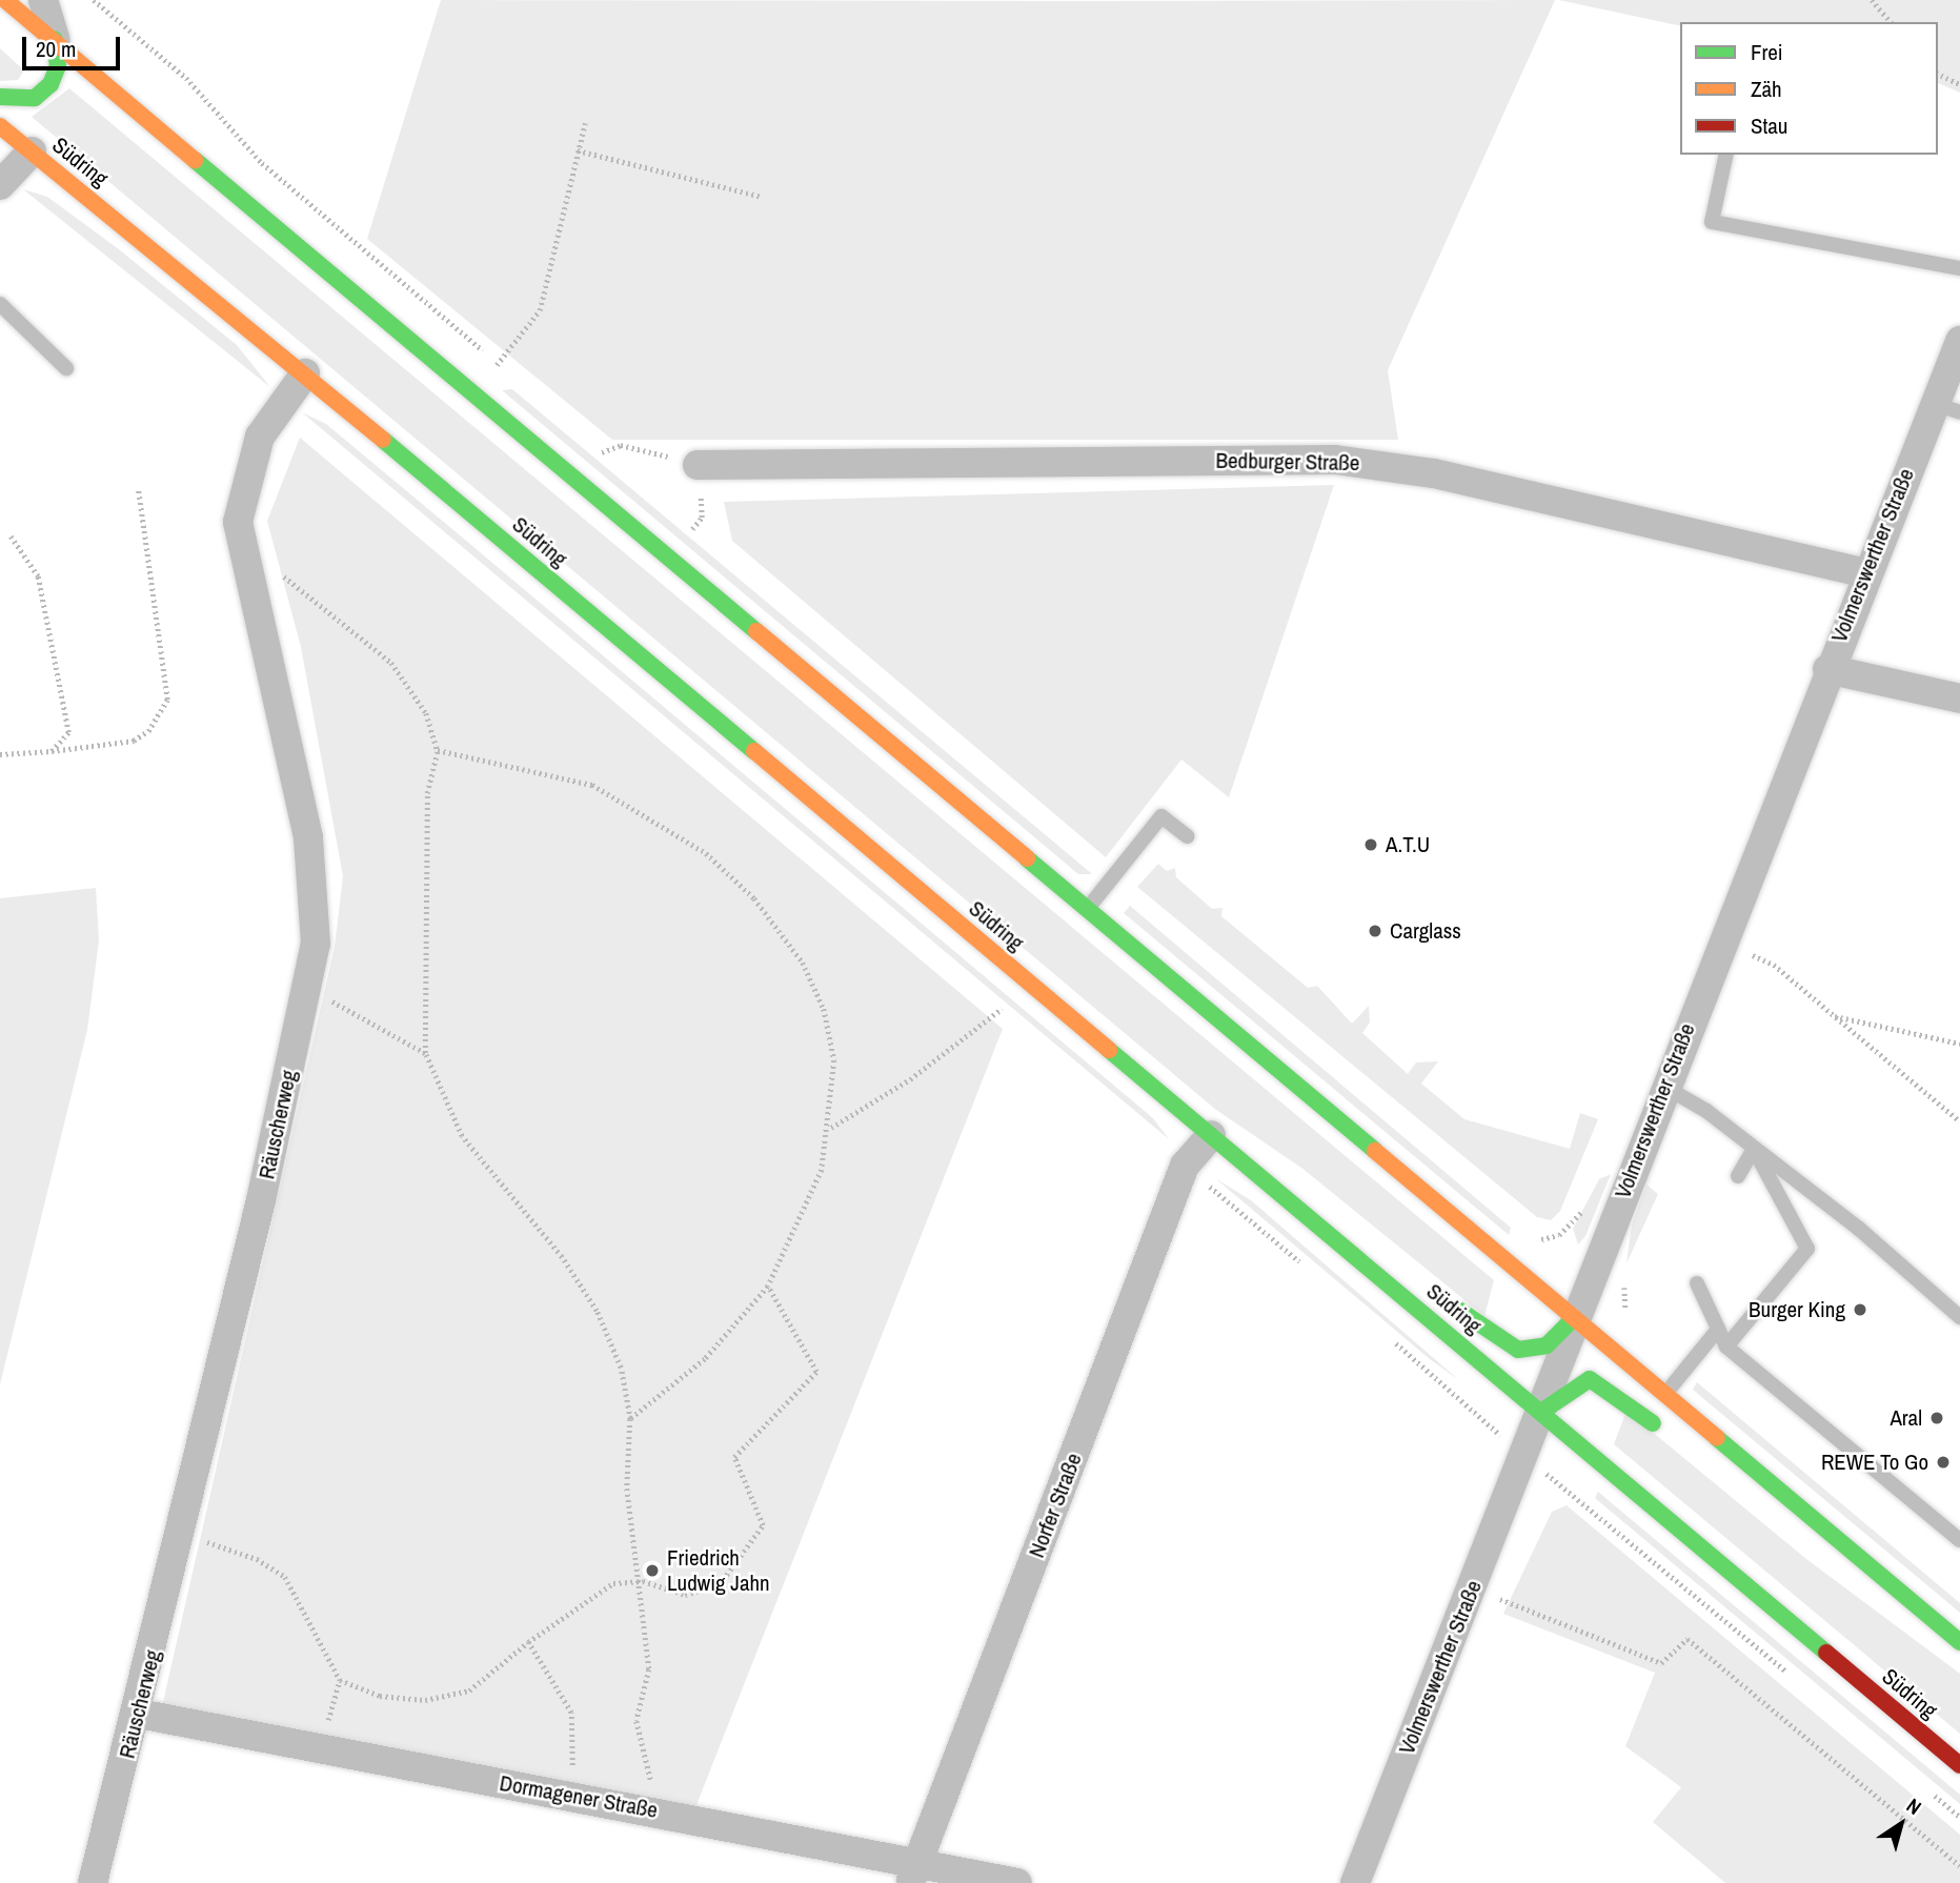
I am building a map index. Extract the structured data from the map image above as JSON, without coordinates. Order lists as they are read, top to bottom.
{
  "streets": {
    "main road": ["Südring"],
    "street": [
      "Bedburger Straße",
      "Volmerswerther Straße",
      "Räuscherweg",
      "Norfer Straße",
      "Dormagener Straße"
    ]
  },
  "crossings": [
    ["Südring", "Volmerswerther Straße"],
    ["Südring", "Räuscherweg"],
    ["Südring", "Norfer Straße"],
    ["Bedburger Straße", "Volmerswerther Straße"],
    ["Räuscherweg", "Dormagener Straße"],
    ["Norfer Straße", "Dormagener Straße"]
  ],
  "places": [
    "A.T.U",
    "Carglass",
    "Burger King",
    "Aral",
    "REWE To Go",
    "Friedrich Ludwig Jahn"
  ],
  "legend": ["Frei", "Zäh", "Stau"],
  "scale_bar": "20 m",
  "north": "top right"
}
